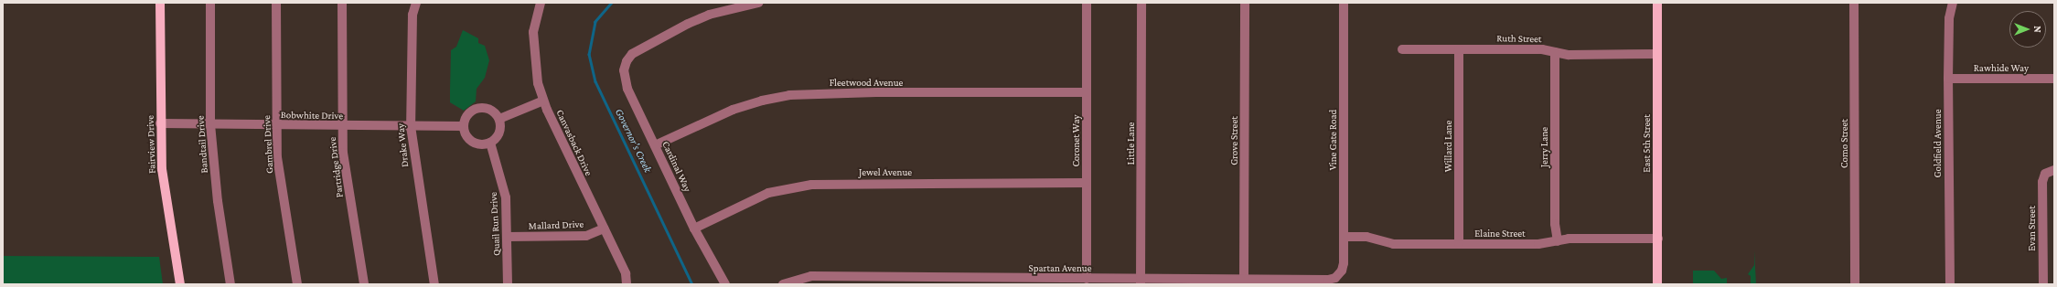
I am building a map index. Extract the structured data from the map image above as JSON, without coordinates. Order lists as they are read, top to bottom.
{
  "streets": {
    "main road": ["East 5th Street", "Fairview Drive"],
    "street": [
      "Ruth Street",
      "Rawhide Way",
      "Fleetwood Avenue",
      "Bobwhite Drive",
      "Vine Gate Road",
      "Coronet Way",
      "Grove Street",
      "Canvasback Drive",
      "Little Lane",
      "Como Street",
      "Goldfield Avenue",
      "Bandtail Drive",
      "Gambrel Drive",
      "Drake Way",
      "Willard Lane",
      "Jerry Lane",
      "Cardinal Way",
      "Partridge Drive",
      "Jewel Avenue",
      "Quail Run Drive",
      "Mallard Drive",
      "Evan Street",
      "Elaine Street",
      "Spartan Avenue"
    ]
  },
  "crossings": [
    ["Ruth Street", "East 5th Street"],
    ["Ruth Street", "Willard Lane"],
    ["Ruth Street", "Jerry Lane"],
    ["Rawhide Way", "Goldfield Avenue"],
    ["Fleetwood Avenue", "Coronet Way"],
    ["Fleetwood Avenue", "Cardinal Way"],
    ["Bobwhite Drive", "Fairview Drive"],
    ["Bobwhite Drive", "Bandtail Drive"],
    ["Bobwhite Drive", "Gambrel Drive"],
    ["Bobwhite Drive", "Drake Way"],
    ["Bobwhite Drive", "Partridge Drive"],
    ["Bobwhite Drive", "Quail Run Drive"],
    ["Vine Gate Road", "Elaine Street"],
    ["Vine Gate Road", "Spartan Avenue"],
    ["Coronet Way", "Jewel Avenue"],
    ["Coronet Way", "Spartan Avenue"],
    ["Grove Street", "Spartan Avenue"],
    ["Canvasback Drive", "Mallard Drive"],
    ["Little Lane", "Spartan Avenue"],
    ["East 5th Street", "Elaine Street"],
    ["Willard Lane", "Elaine Street"],
    ["Jerry Lane", "Elaine Street"],
    ["Cardinal Way", "Jewel Avenue"],
    ["Quail Run Drive", "Mallard Drive"]
  ],
  "water": ["Governor's Creek"],
  "north": "right"
}
